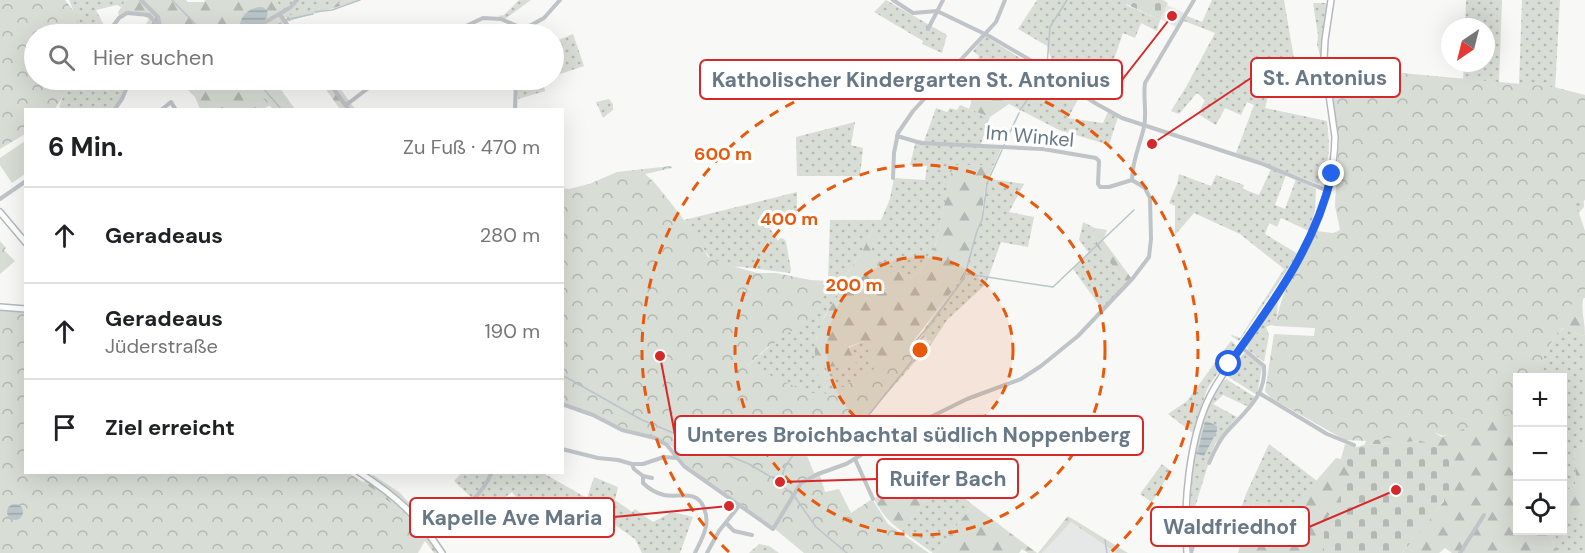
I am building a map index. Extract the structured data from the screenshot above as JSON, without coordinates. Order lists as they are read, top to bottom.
{
  "streets": {
    "street": ["Im Winkel"]
  },
  "places": [
    "Katholischer Kindergarten St. Antonius",
    "St. Antonius",
    "Unteres Broichbachtal südlich Noppenberg",
    "Ruifer Bach",
    "Waldfriedhof",
    "Kapelle Ave Maria"
  ],
  "north": "bottom left",
  "page": {
    "search": "Hier suchen",
    "heading": ["6 Min.", "Zu Fuß · 470 m"],
    "list": [
      ["Geradeaus", "280 m"],
      ["Geradeaus", "Jüderstraße", "190 m"],
      "Ziel erreicht"
    ],
    "map_buttons": ["+", "−"]
  },
  "rings": ["600 m", "400 m", "200 m"]
}
